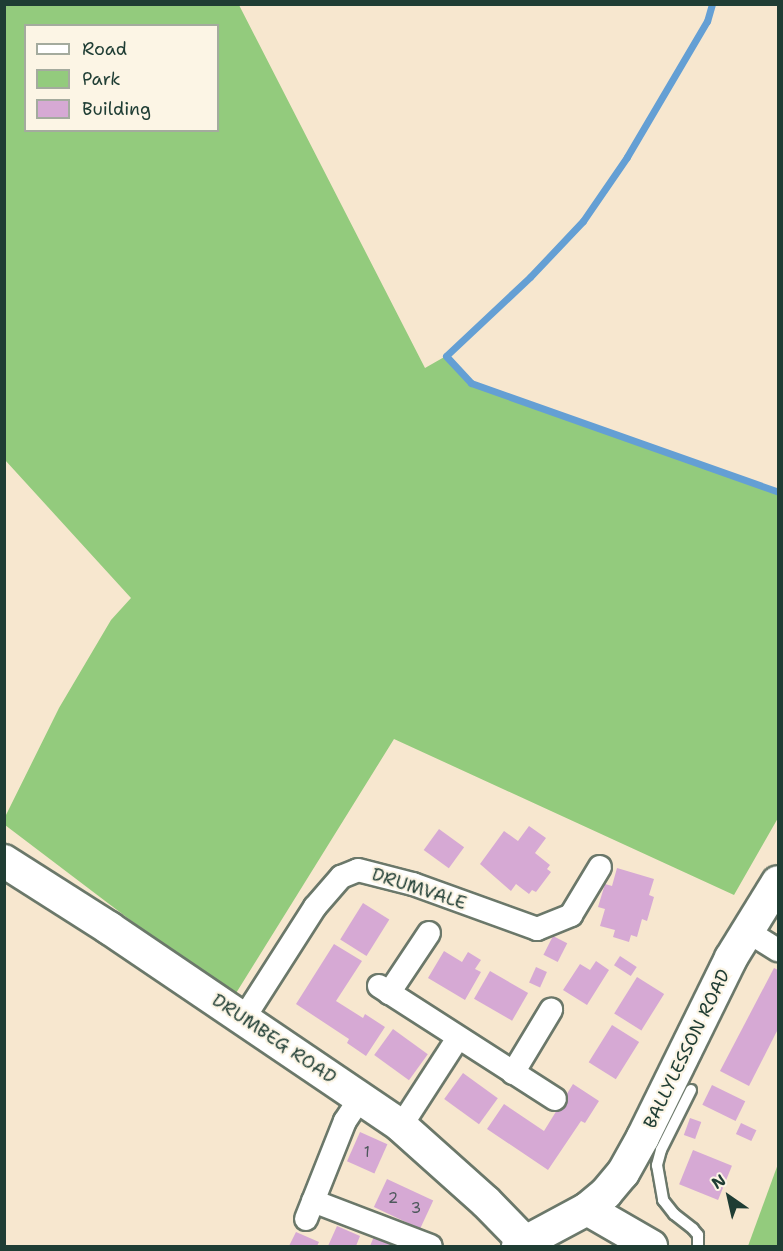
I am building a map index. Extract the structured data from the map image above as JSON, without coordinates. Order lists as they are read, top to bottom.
{
  "streets": {
    "street": ["DRUMVALE", "DRUMBEG ROAD", "BALLYLESSON ROAD"]
  },
  "crossings": [
    ["DRUMVALE", "DRUMBEG ROAD"],
    ["DRUMBEG ROAD", "BALLYLESSON ROAD"]
  ],
  "house_numbers": ["1", "2", "3"],
  "legend": ["Road", "Park", "Building"],
  "north": "top left"
}
